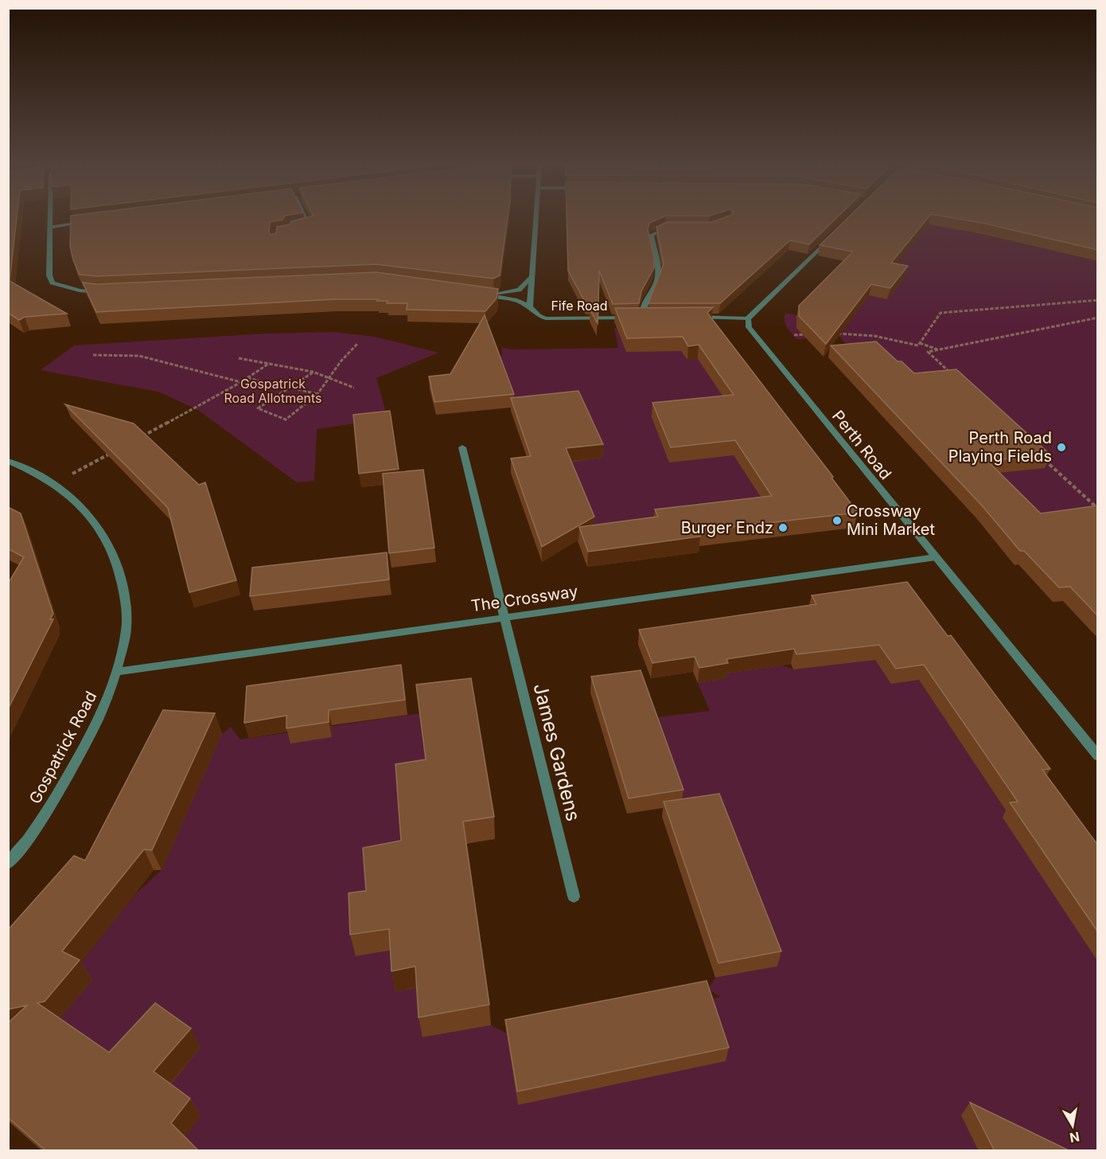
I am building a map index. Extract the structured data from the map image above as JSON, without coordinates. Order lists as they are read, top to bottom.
{
  "streets": {
    "street": [
      "Fife Road",
      "Perth Road",
      "The Crossway",
      "Gospatrick Road",
      "James Gardens"
    ]
  },
  "crossings": [
    ["Perth Road", "The Crossway"],
    ["The Crossway", "Gospatrick Road"],
    ["The Crossway", "James Gardens"]
  ],
  "parks": ["Gospatrick Road Allotments"],
  "places": ["Perth Road Playing Fields", "Crossway Mini Market", "Burger Endz"],
  "north": "bottom"
}
